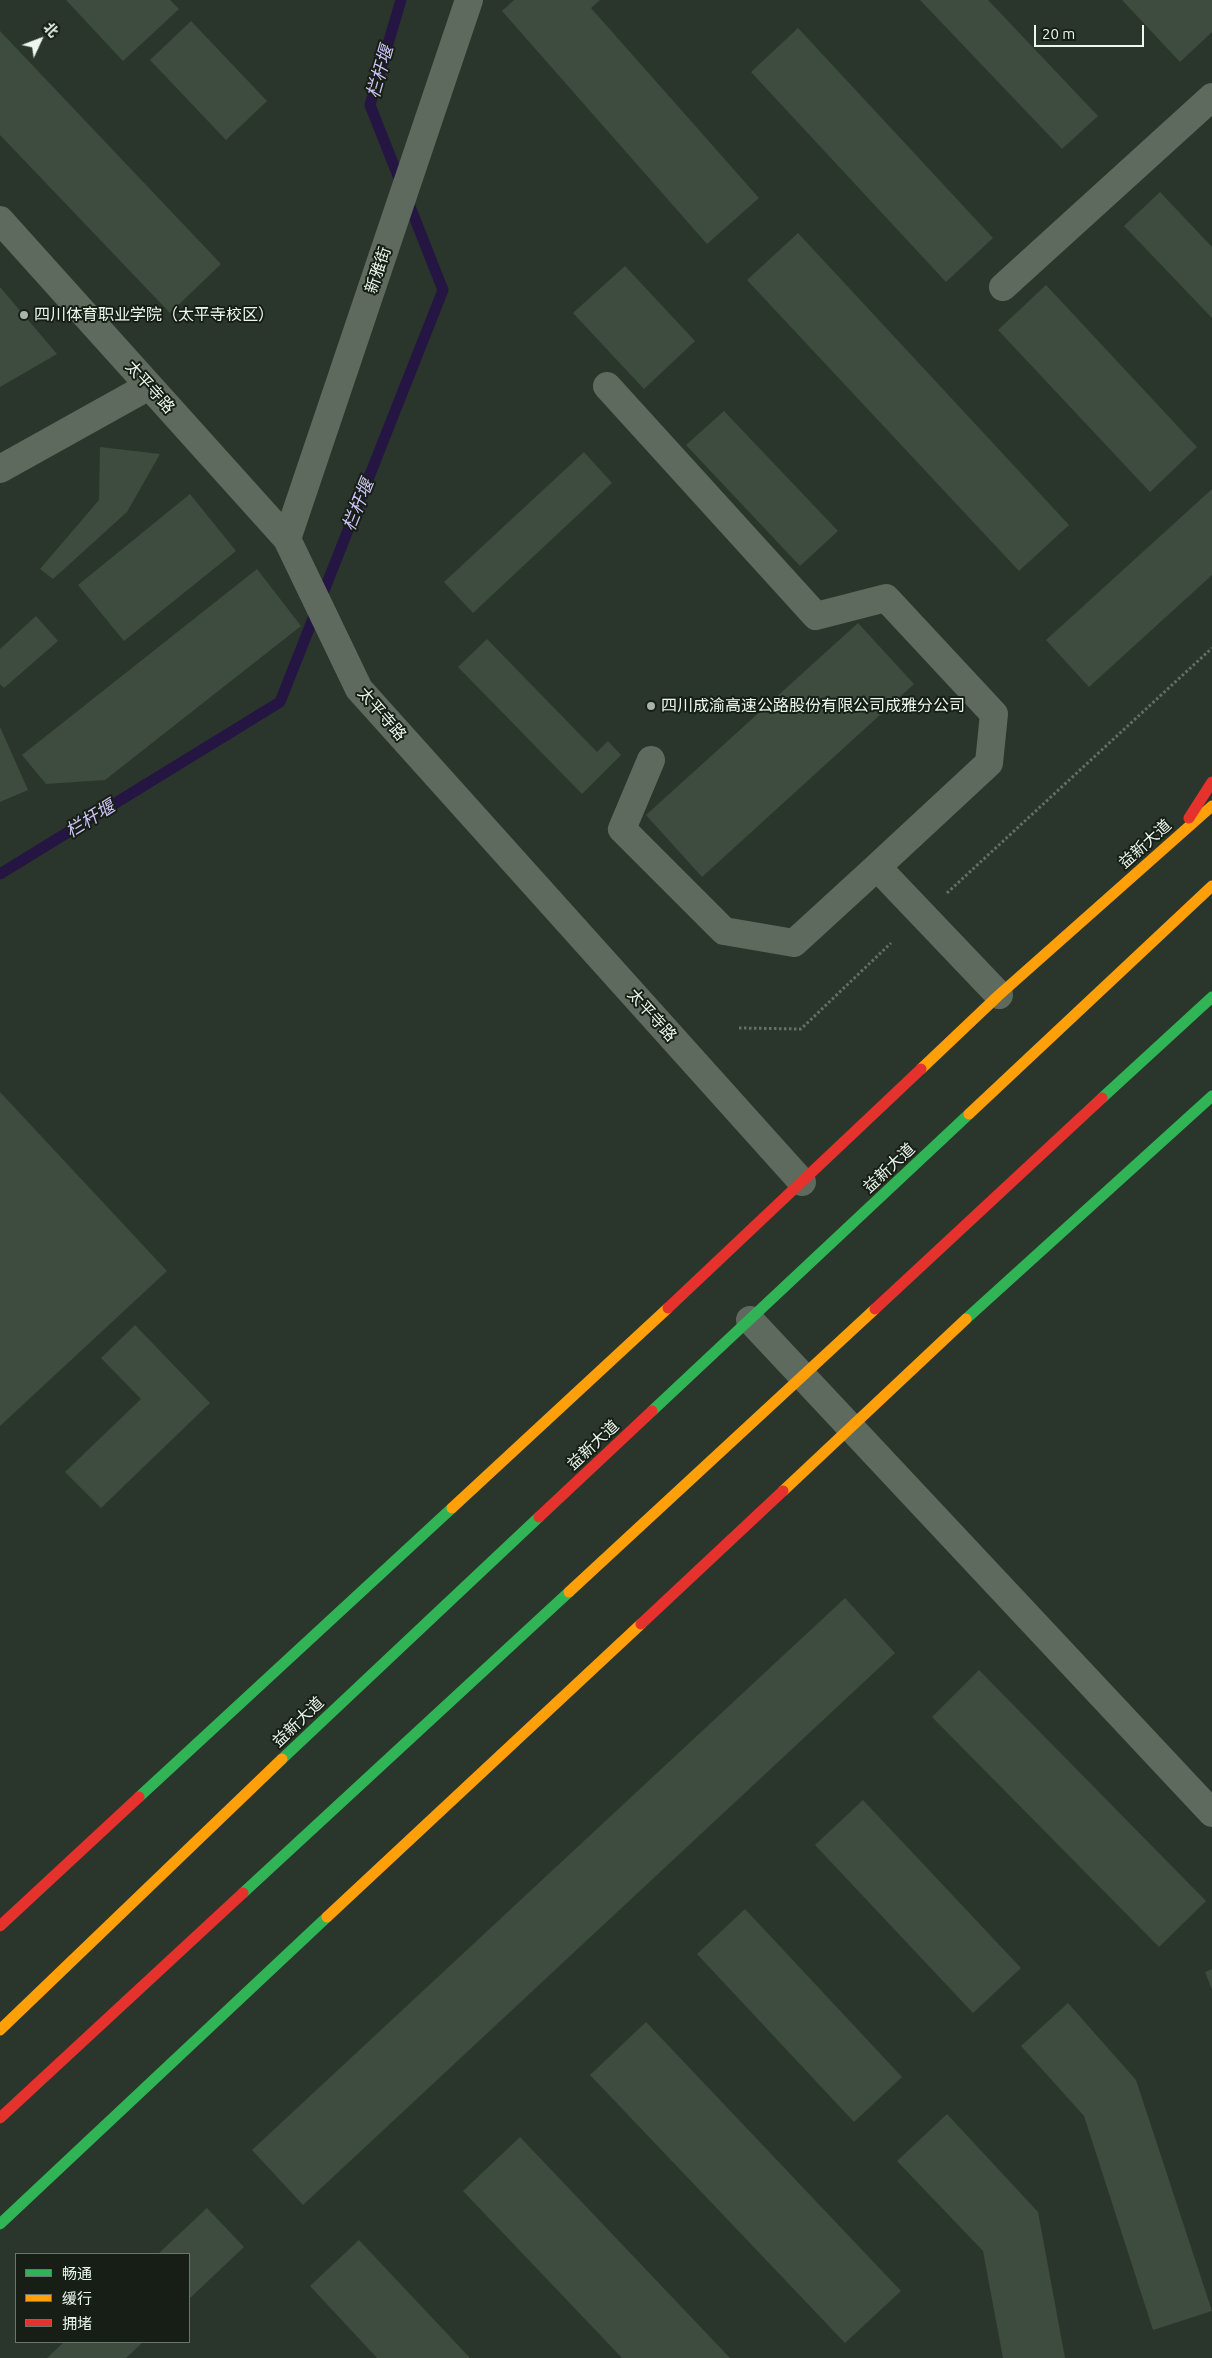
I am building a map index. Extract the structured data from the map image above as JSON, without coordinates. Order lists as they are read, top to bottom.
{
  "streets": {
    "main road": ["益新大道"],
    "street": ["新雅街", "太平寺路"]
  },
  "crossings": [
    ["新雅街", "太平寺路"],
    ["太平寺路", "益新大道"]
  ],
  "water": ["栏杆堰"],
  "places": ["四川体育职业学院（太平寺校区）", "四川成渝高速公路股份有限公司成雅分公司"],
  "legend": ["畅通", "缓行", "拥堵"],
  "scale_bar": "20 m",
  "north": "top right"
}
